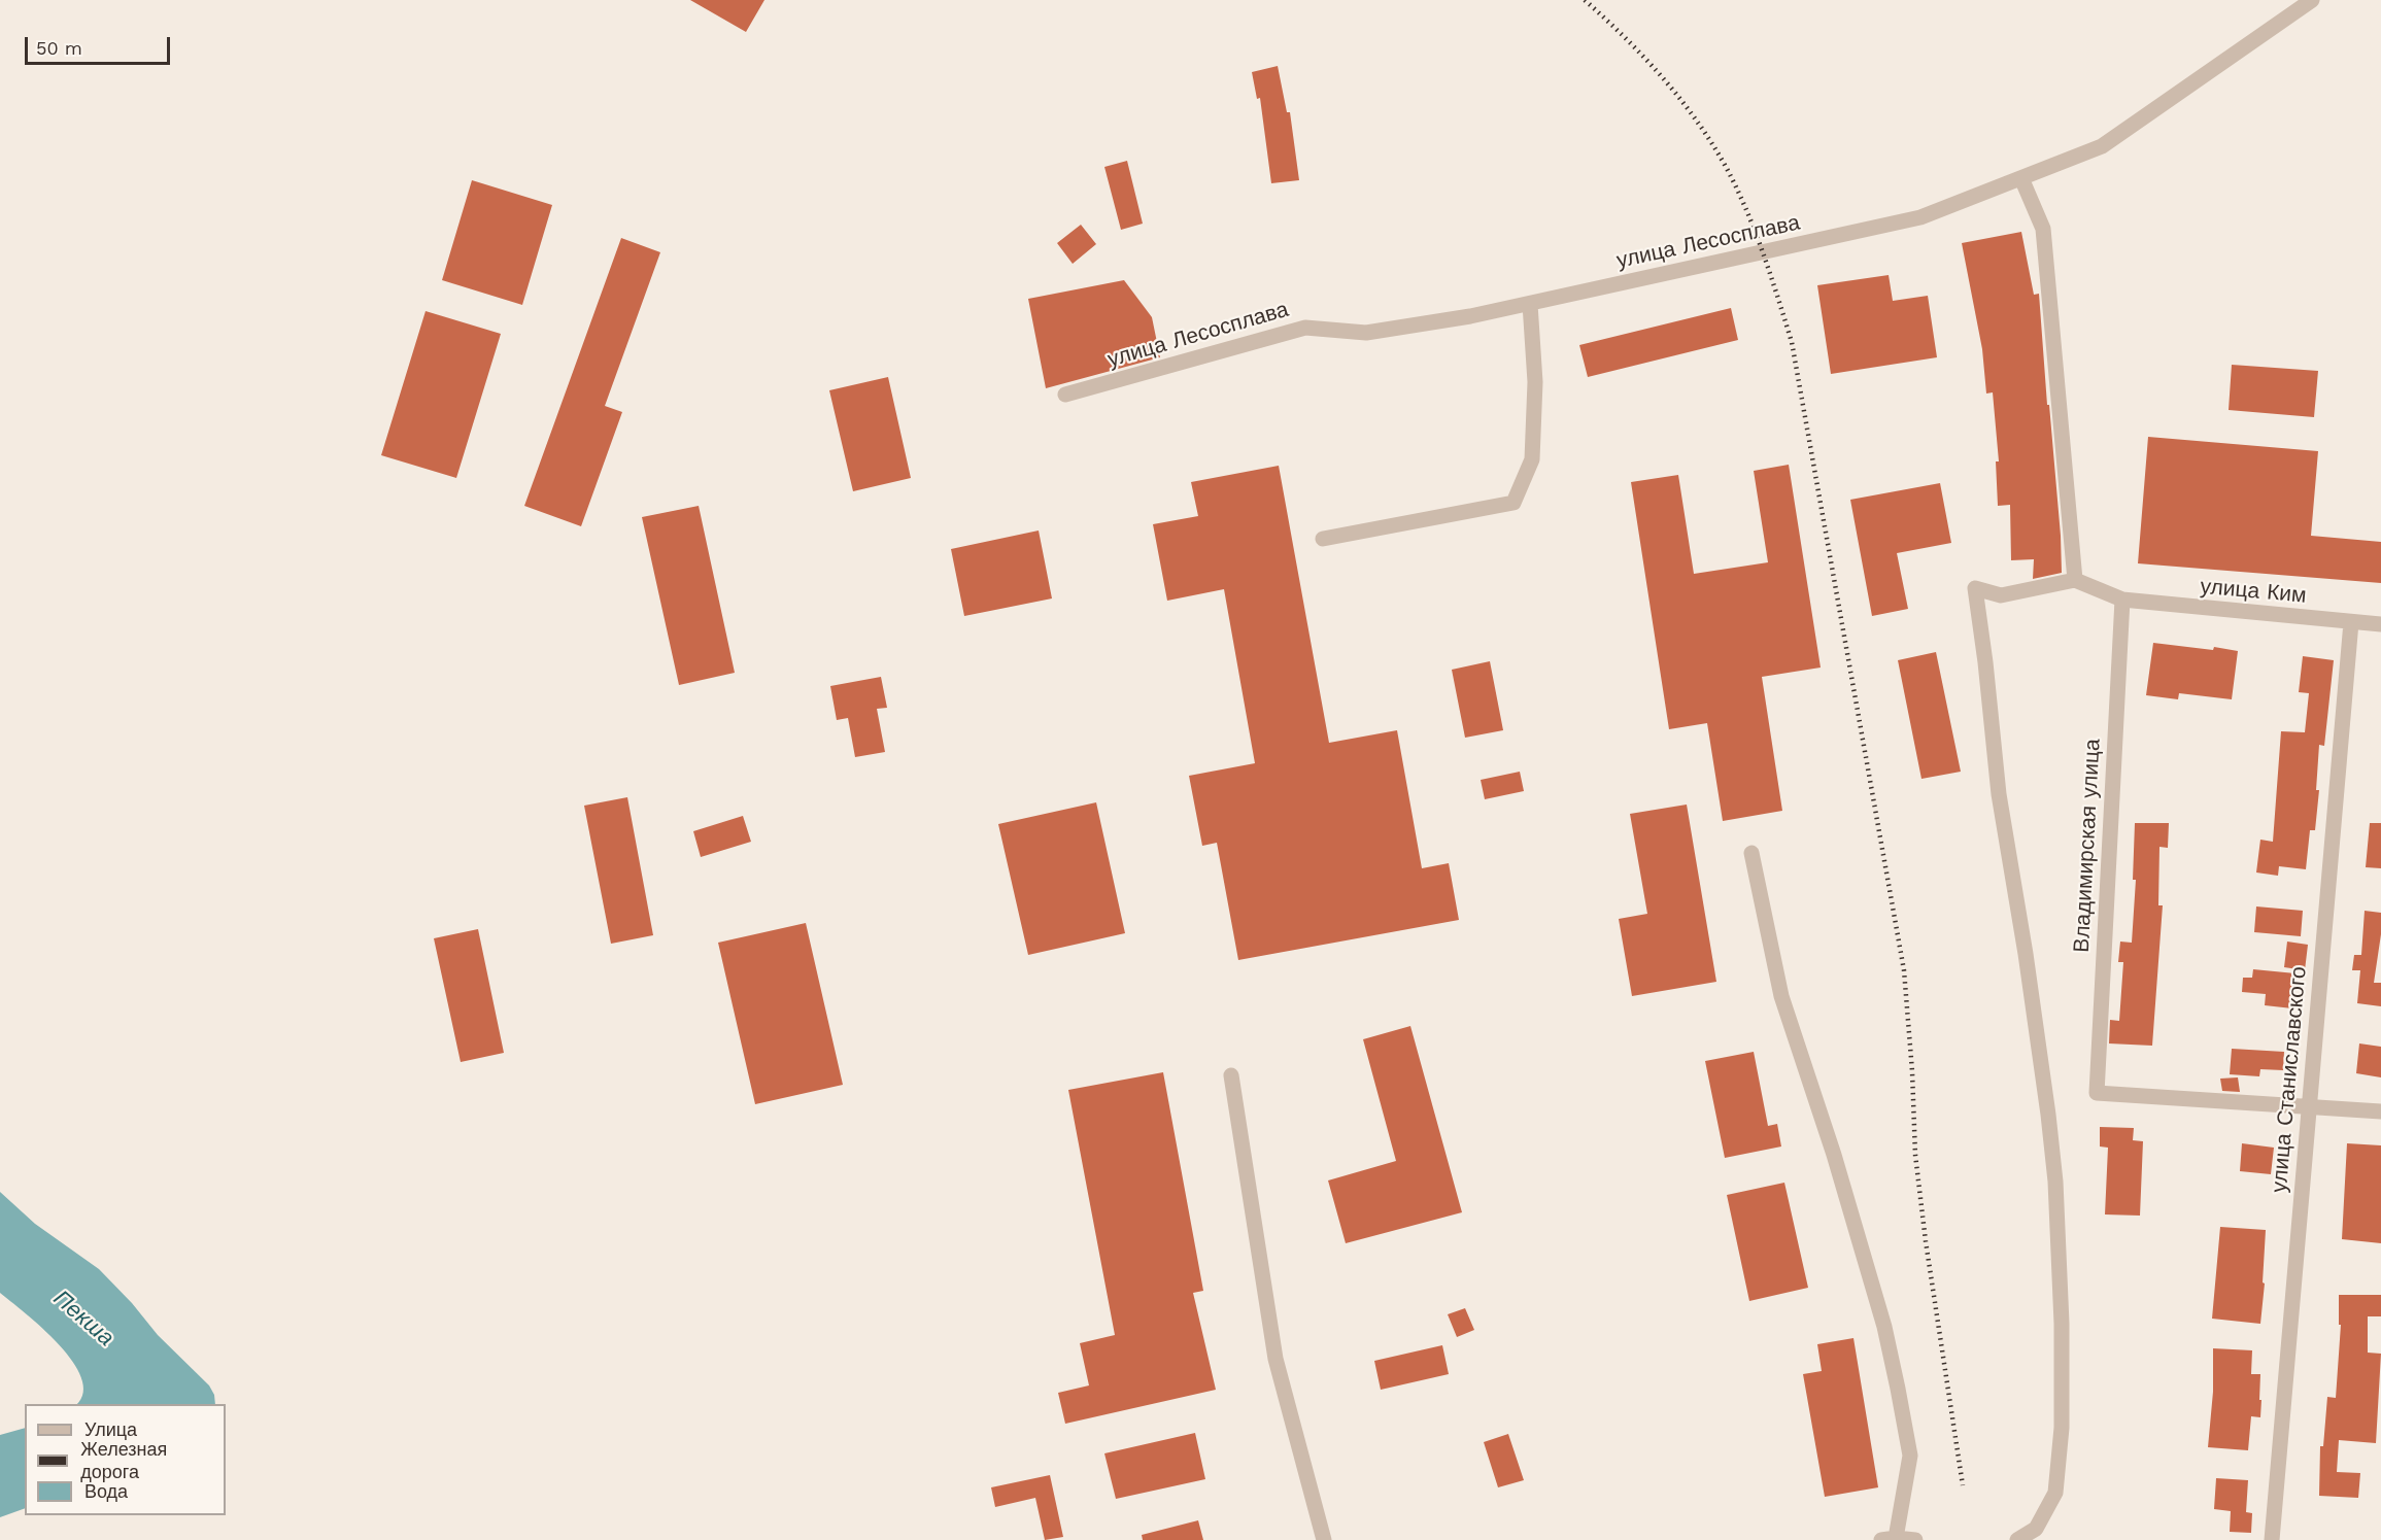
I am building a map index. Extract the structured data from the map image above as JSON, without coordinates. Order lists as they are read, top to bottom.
{
  "streets": {
    "street": [
      "улица Лесосплава",
      "улица Ким",
      "Владимирская улица",
      "улица Станиславского"
    ]
  },
  "crossings": [
    ["улица Ким", "Владимирская улица"],
    ["улица Ким", "улица Станиславского"],
    ["Владимирская улица", "улица Станиславского"]
  ],
  "water": ["Пекша"],
  "legend": ["Улица", "Железная дорога", "Вода"],
  "scale_bar": "50 m"
}
